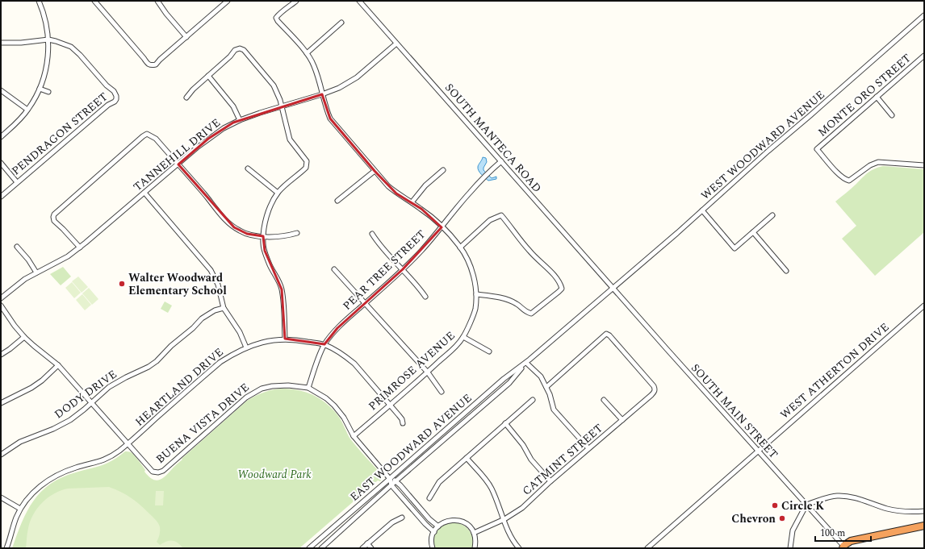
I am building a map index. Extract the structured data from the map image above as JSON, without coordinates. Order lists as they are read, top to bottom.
{
  "streets": {
    "street": [
      "MONTE ORO STREET",
      "PENDRAGON STREET",
      "SOUTH MANTECA ROAD",
      "WEST WOODWARD AVENUE",
      "TANNEHILL DRIVE",
      "PEAR TREE STREET",
      "PRIMROSE AVENUE",
      "WEST ATHERTON DRIVE",
      "HEARTLAND DRIVE",
      "DODY DRIVE",
      "SOUTH MAIN STREET",
      "BUENA VISTA DRIVE",
      "EAST WOODWARD AVENUE",
      "CATMINT STREET"
    ]
  },
  "crossings": [
    ["SOUTH MANTECA ROAD", "WEST WOODWARD AVENUE"],
    ["SOUTH MANTECA ROAD", "TANNEHILL DRIVE"],
    ["SOUTH MANTECA ROAD", "PEAR TREE STREET"],
    ["SOUTH MANTECA ROAD", "SOUTH MAIN STREET"],
    ["SOUTH MANTECA ROAD", "EAST WOODWARD AVENUE"],
    ["WEST WOODWARD AVENUE", "SOUTH MAIN STREET"],
    ["WEST WOODWARD AVENUE", "EAST WOODWARD AVENUE"],
    ["TANNEHILL DRIVE", "PRIMROSE AVENUE"],
    ["PEAR TREE STREET", "PRIMROSE AVENUE"],
    ["PEAR TREE STREET", "HEARTLAND DRIVE"],
    ["PEAR TREE STREET", "BUENA VISTA DRIVE"],
    ["PRIMROSE AVENUE", "HEARTLAND DRIVE"],
    ["PRIMROSE AVENUE", "BUENA VISTA DRIVE"],
    ["WEST ATHERTON DRIVE", "SOUTH MAIN STREET"],
    ["HEARTLAND DRIVE", "BUENA VISTA DRIVE"],
    ["DODY DRIVE", "BUENA VISTA DRIVE"],
    ["SOUTH MAIN STREET", "EAST WOODWARD AVENUE"],
    ["BUENA VISTA DRIVE", "EAST WOODWARD AVENUE"]
  ],
  "parks": ["Woodward Park"],
  "places": ["Walter Woodward Elementary School", "Circle K", "Chevron"],
  "scale_bar": "100 m"
}
